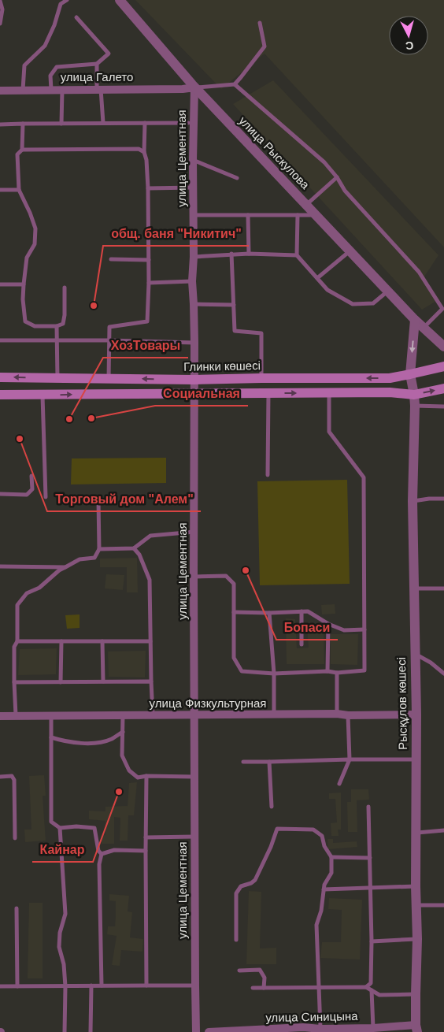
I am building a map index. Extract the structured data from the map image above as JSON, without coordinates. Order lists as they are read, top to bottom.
{
  "streets": {
    "main road": ["Глинки көшесі"],
    "street": [
      "улица Галето",
      "улица Рыскулова",
      "улица Цементная",
      "улица Физкультурная",
      "Рысқұлов көшесі",
      "улица Синицына"
    ]
  },
  "crossings": [
    ["улица Галето", "улица Рыскулова"],
    ["улица Галето", "улица Цементная"],
    ["улица Рыскулова", "улица Цементная"],
    ["улица Цементная", "Глинки көшесі"],
    ["улица Цементная", "улица Физкультурная"],
    ["Глинки көшесі", "Рысқұлов көшесі"],
    ["улица Физкультурная", "Рысқұлов көшесі"],
    ["Рысқұлов көшесі", "улица Синицына"]
  ],
  "places": [
    "общ. баня \"Никитич\"",
    "Социальная",
    "ХозТовары",
    "Торговый дом \"Алем\"",
    "Бопаси",
    "Кайнар"
  ],
  "north": "bottom"
}
